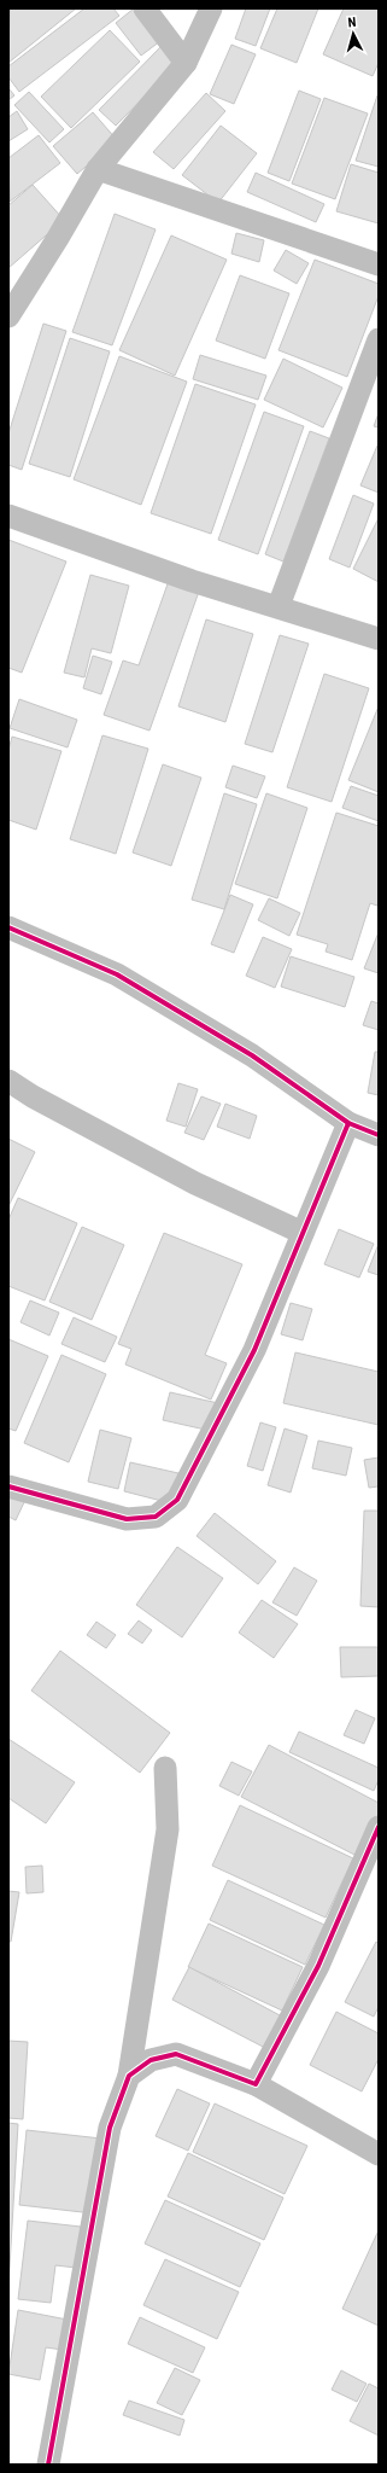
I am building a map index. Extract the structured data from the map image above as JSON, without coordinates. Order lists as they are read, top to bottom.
{
  "north": "top"
}
